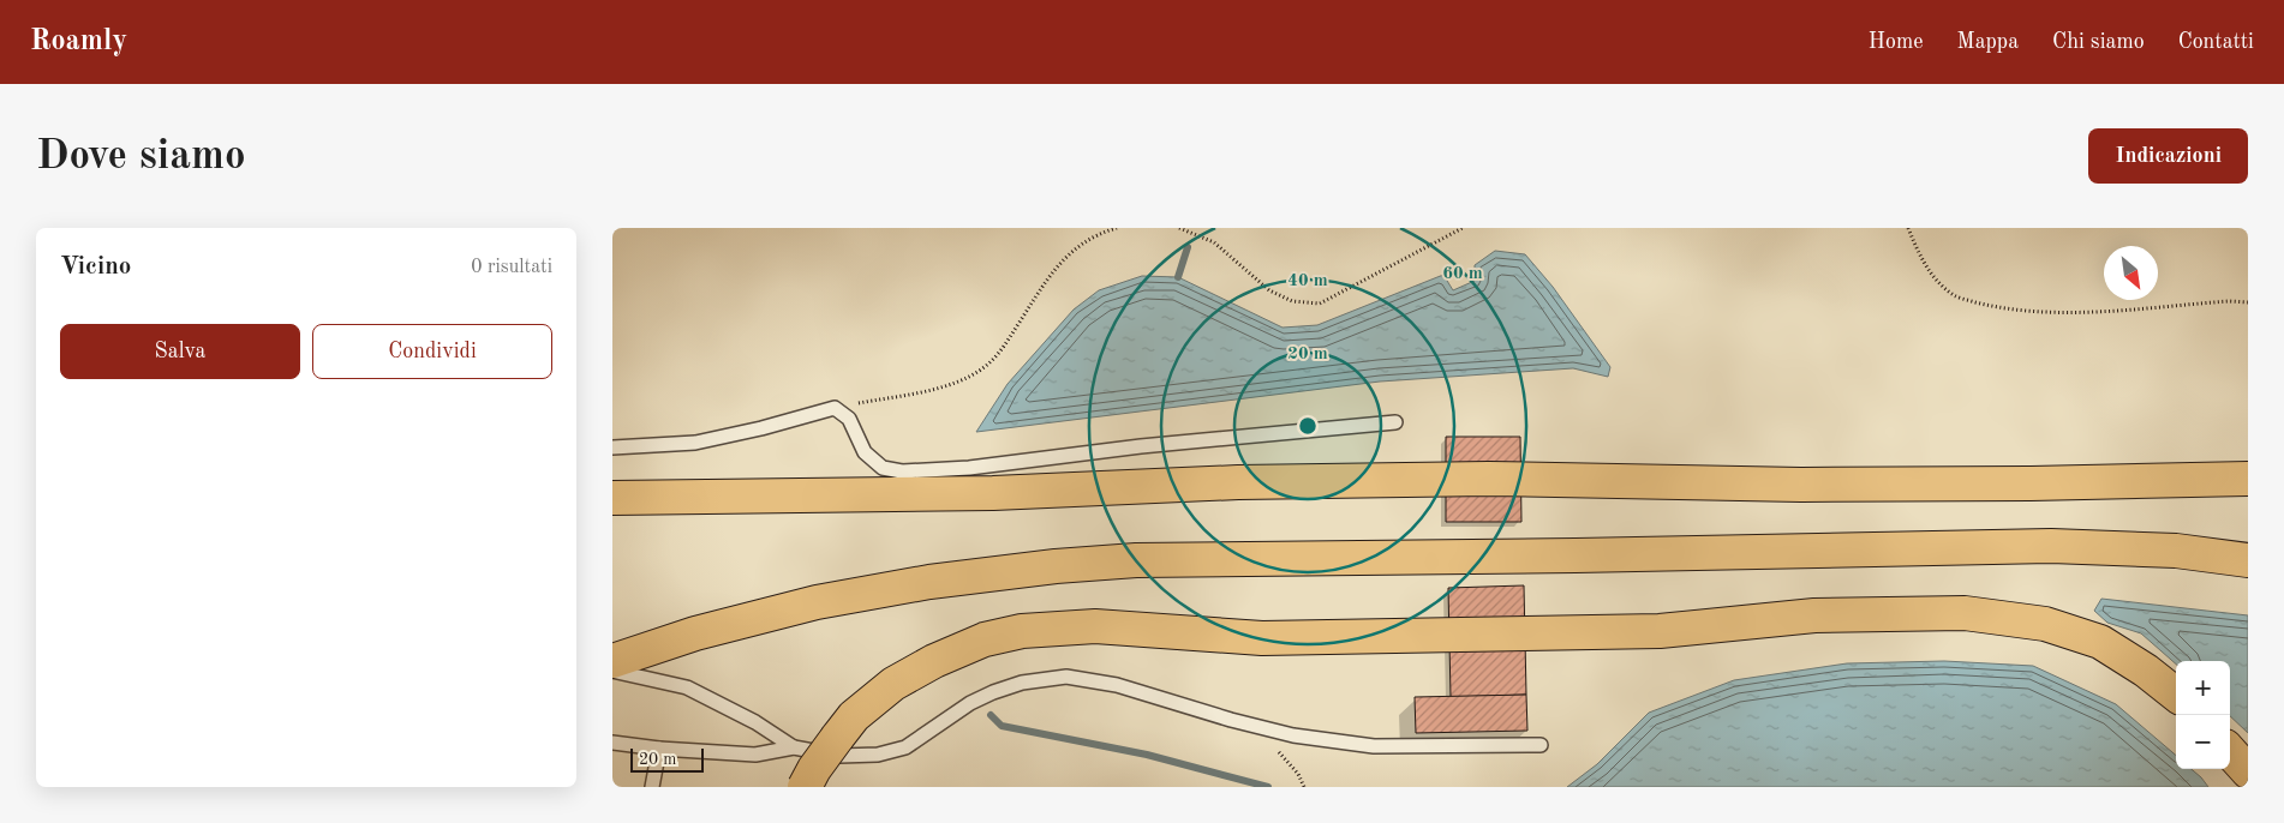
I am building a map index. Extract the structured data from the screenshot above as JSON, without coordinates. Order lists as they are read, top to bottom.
{
  "scale_bar": "20 m",
  "north": "bottom right",
  "page": {
    "header": "Roamly",
    "nav": [
      "Home",
      "Mappa",
      "Chi siamo",
      "Contatti"
    ],
    "buttons": [
      "Indicazioni",
      ["Salva", "Condividi"]
    ],
    "title": "Dove siamo",
    "heading": ["Vicino", "0 risultati"],
    "map_buttons": ["+", "−"],
    "scale": "20 m"
  },
  "rings": ["60 m", "40 m", "20 m"]
}
